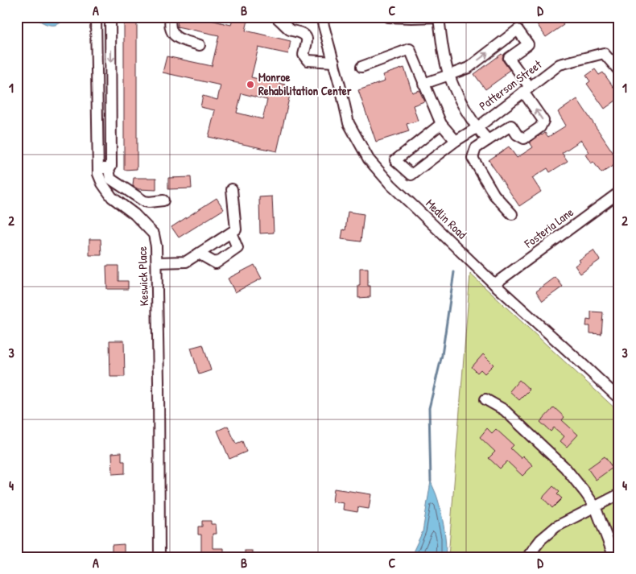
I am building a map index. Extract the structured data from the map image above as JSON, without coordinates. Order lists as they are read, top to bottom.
{
  "streets": {
    "street": [
      "Patterson Street",
      "Medlin Road",
      "Fosteria Lane",
      "Keswick Place"
    ]
  },
  "crossings": [
    ["Medlin Road", "Fosteria Lane"]
  ],
  "places": ["Monroe Rehabilitation Center"],
  "grid": {
    "columns": [
      "A",
      "B",
      "C",
      "D"
    ],
    "rows": [
      "1",
      "2",
      "3",
      "4"
    ]
  }
}
